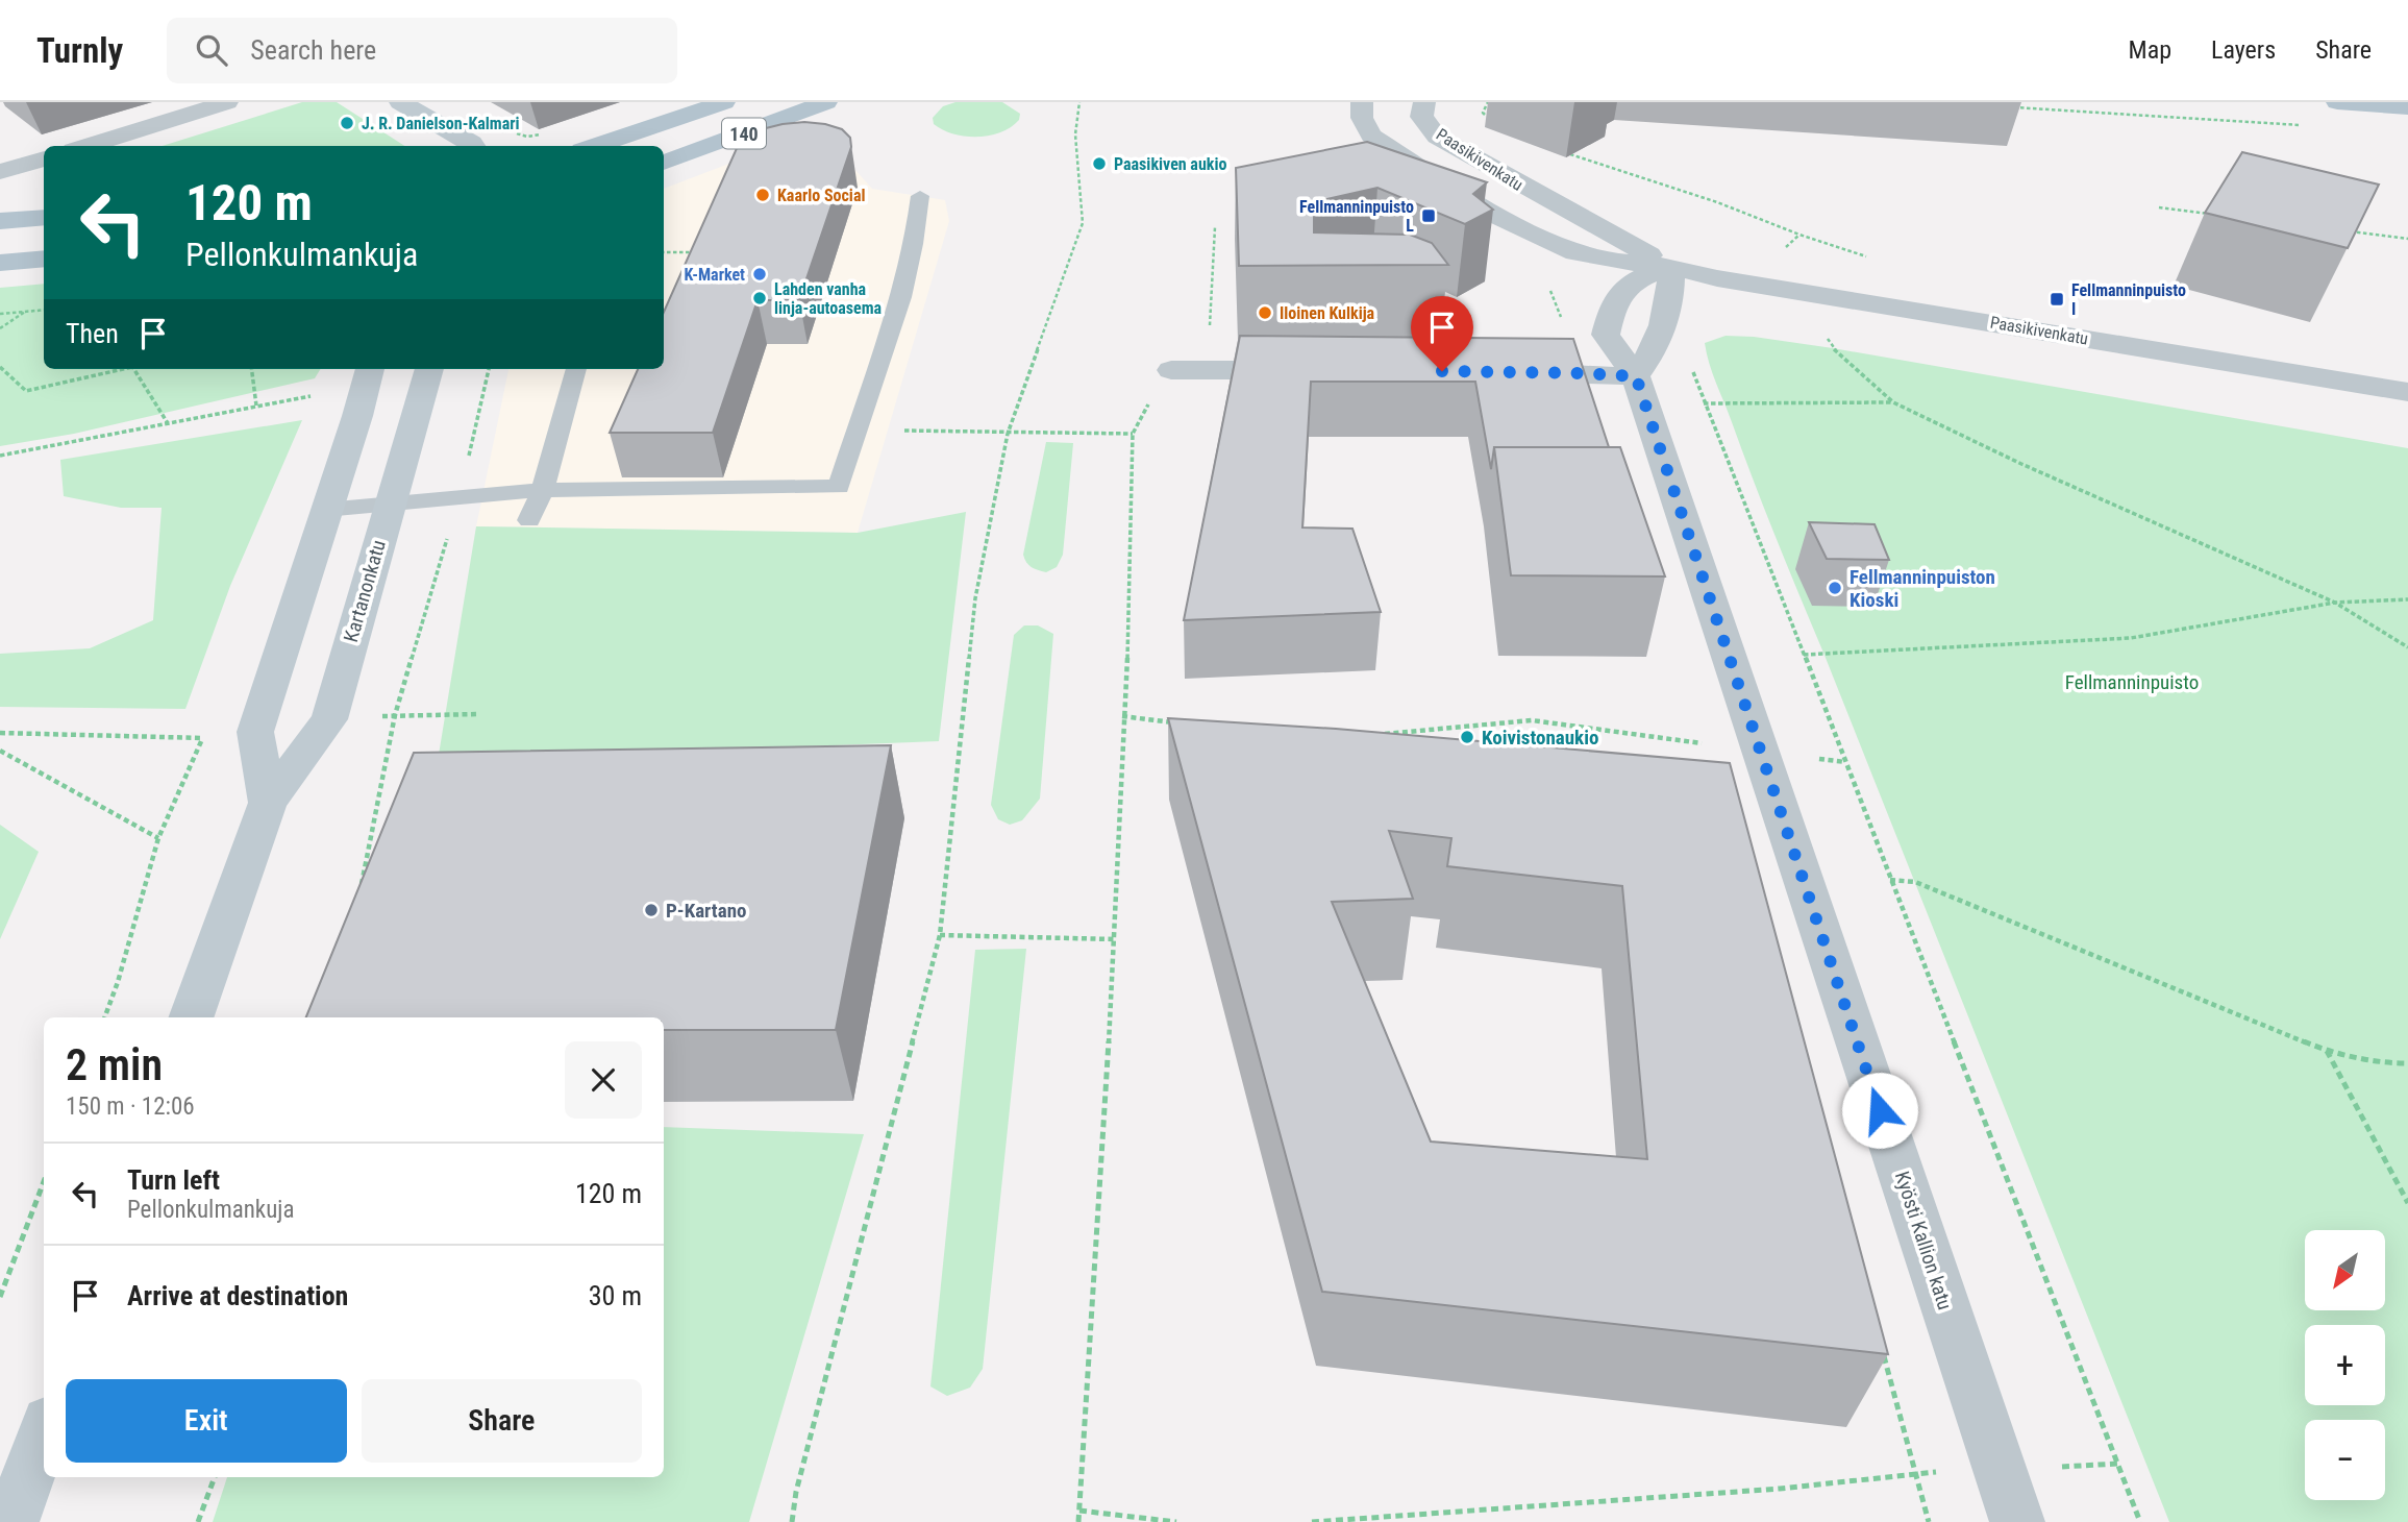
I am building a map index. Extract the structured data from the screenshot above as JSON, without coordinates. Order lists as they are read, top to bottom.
{
  "streets": {
    "main road": ["140", "Kartanonkatu"],
    "street": ["Paasikivenkatu", "Kyösti Kallion katu"]
  },
  "crossings": [
    ["Paasikivenkatu", "Kyösti Kallion katu"]
  ],
  "parks": ["Fellmanninpuisto"],
  "places": {
    "other": [
      "J. R. Danielson-Kalmari",
      "Paasikiven aukio",
      "Kaarlo Social",
      "K-Market",
      "Lahden vanha linja-autoasema",
      "Iloinen Kulkija",
      "Fellmanninpuiston Kioski",
      "Koivistonaukio",
      "P-Kartano"
    ],
    "transit": ["Fellmanninpuisto L", "Fellmanninpuisto I"]
  },
  "north": "bottom left",
  "page": {
    "header": "Turnly",
    "search": "Search here",
    "nav": ["Map", "Layers", "Share"],
    "turn": ["120 m", "Pellonkulmankuja"],
    "then": "Then",
    "heading": ["2 min", "150 m · 12:06"],
    "list": [
      {
        "name": "Turn left",
        "note": "Pellonkulmankuja",
        "value": "120 m"
      },
      {
        "name": "Arrive at destination",
        "value": "30 m"
      }
    ],
    "map_buttons": ["+", "−"],
    "buttons": ["Exit", "Share"]
  }
}
